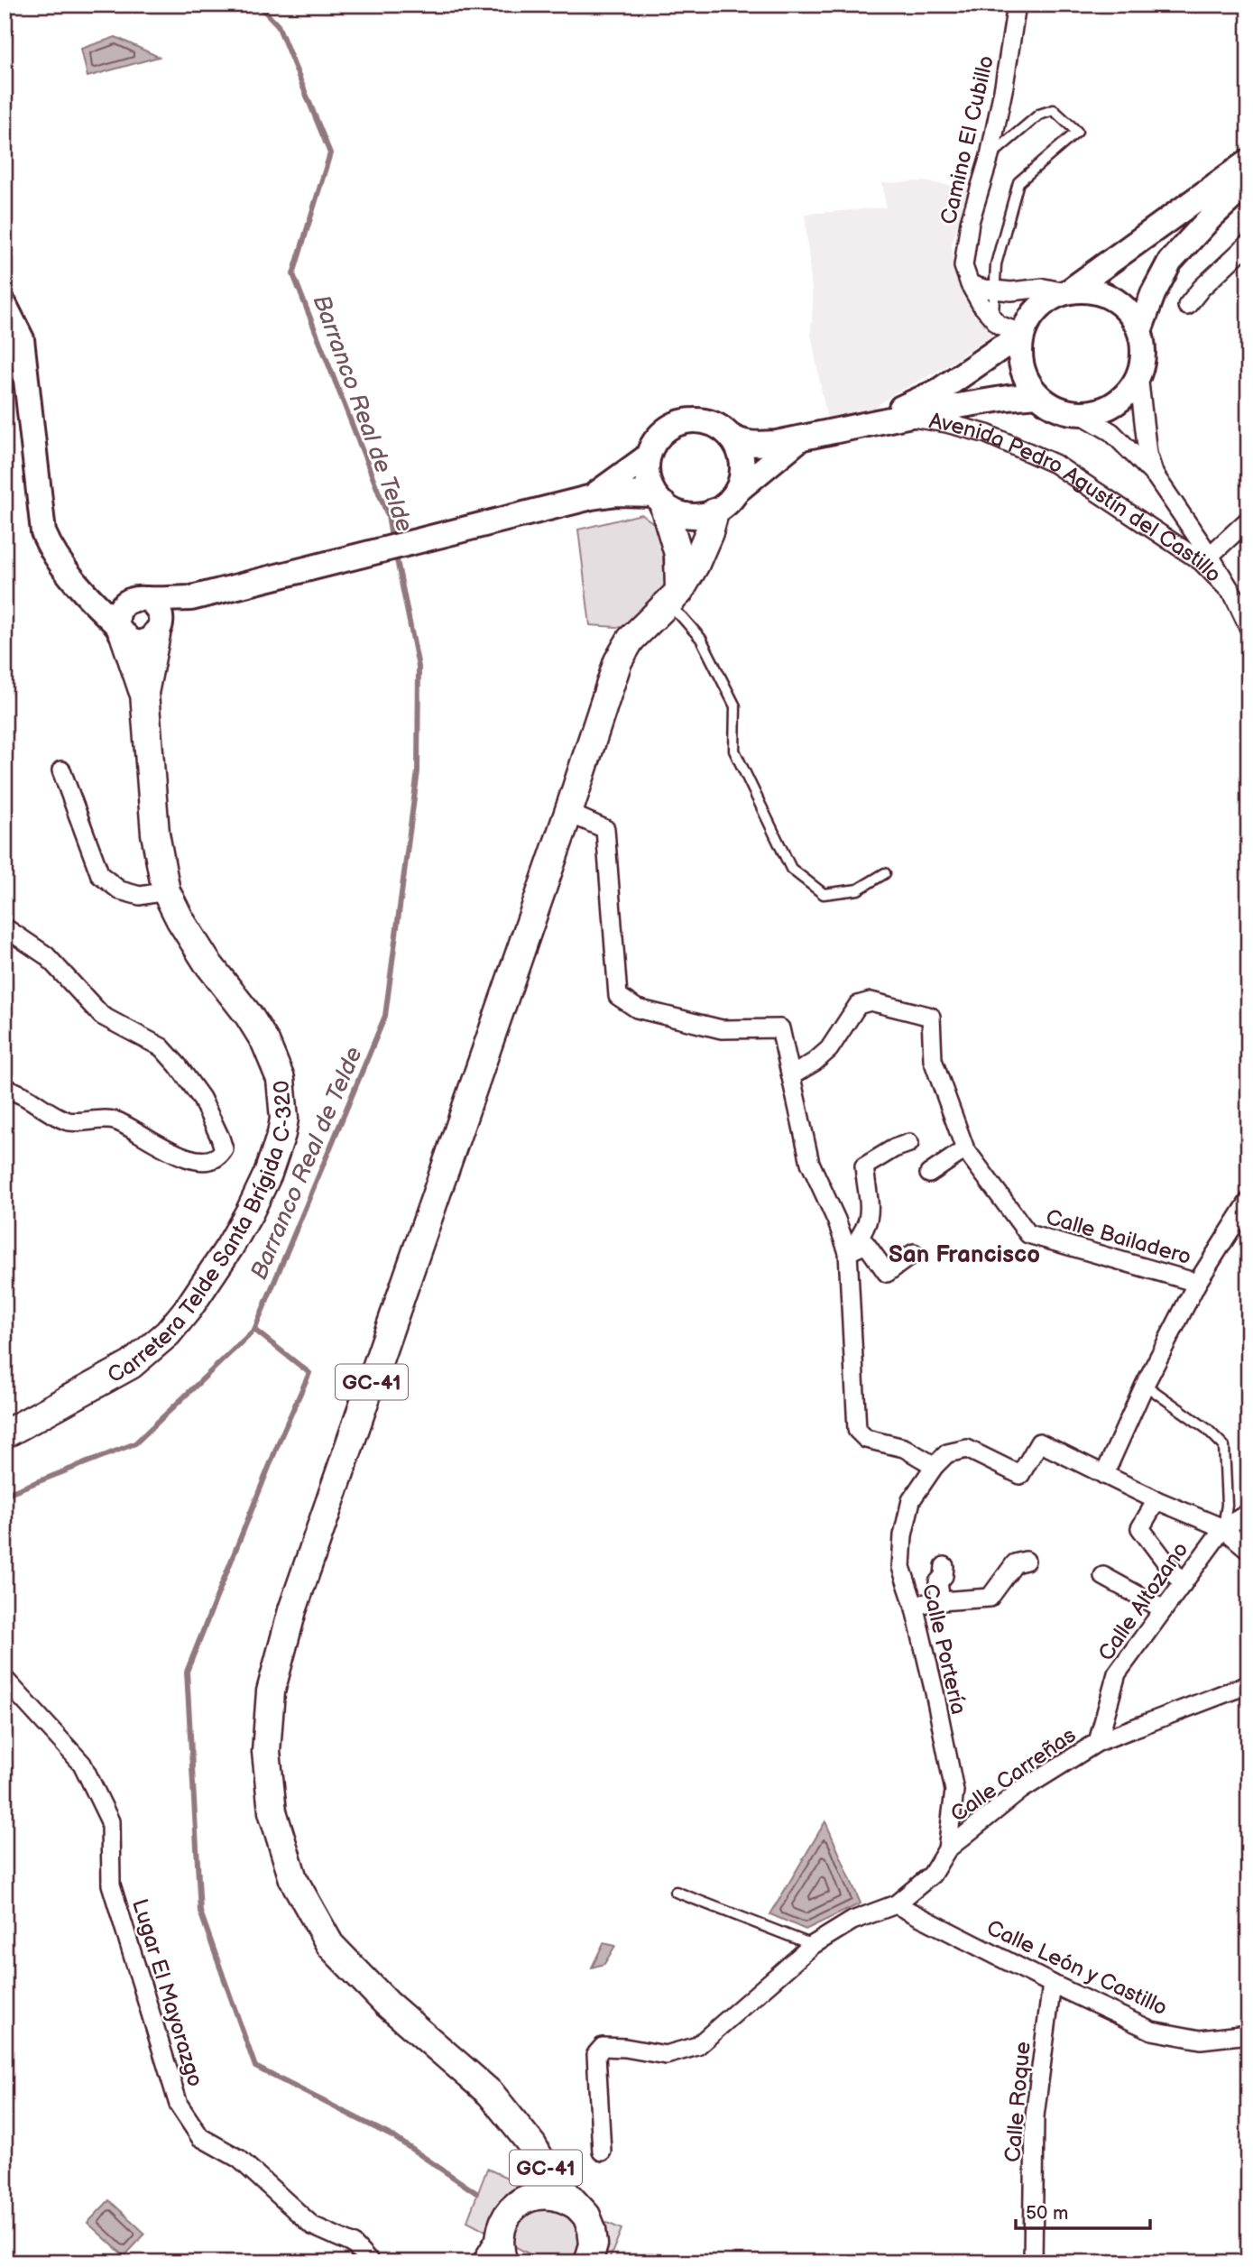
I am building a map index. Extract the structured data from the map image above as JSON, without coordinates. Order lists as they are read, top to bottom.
{
  "streets": {
    "main road": ["Carretera Telde Santa Brígida C-320", "GC-41"],
    "street": [
      "Camino El Cubillo",
      "Avenida Pedro Agustín del Castillo",
      "Calle Bailadero",
      "Calle Altozano",
      "Calle Portería",
      "Calle Carreñas",
      "Calle León y Castillo",
      "Lugar El Mayorazgo",
      "Calle Roque"
    ]
  },
  "crossings": [
    ["Camino El Cubillo", "Avenida Pedro Agustín del Castillo"],
    ["Calle Altozano", "Calle Carreñas"],
    ["Calle Portería", "Calle Carreñas"],
    ["Calle Carreñas", "Calle León y Castillo"],
    ["Calle León y Castillo", "Calle Roque"]
  ],
  "districts": ["San Francisco"],
  "water": ["Barranco Real de Telde"],
  "scale_bar": "50 m"
}
